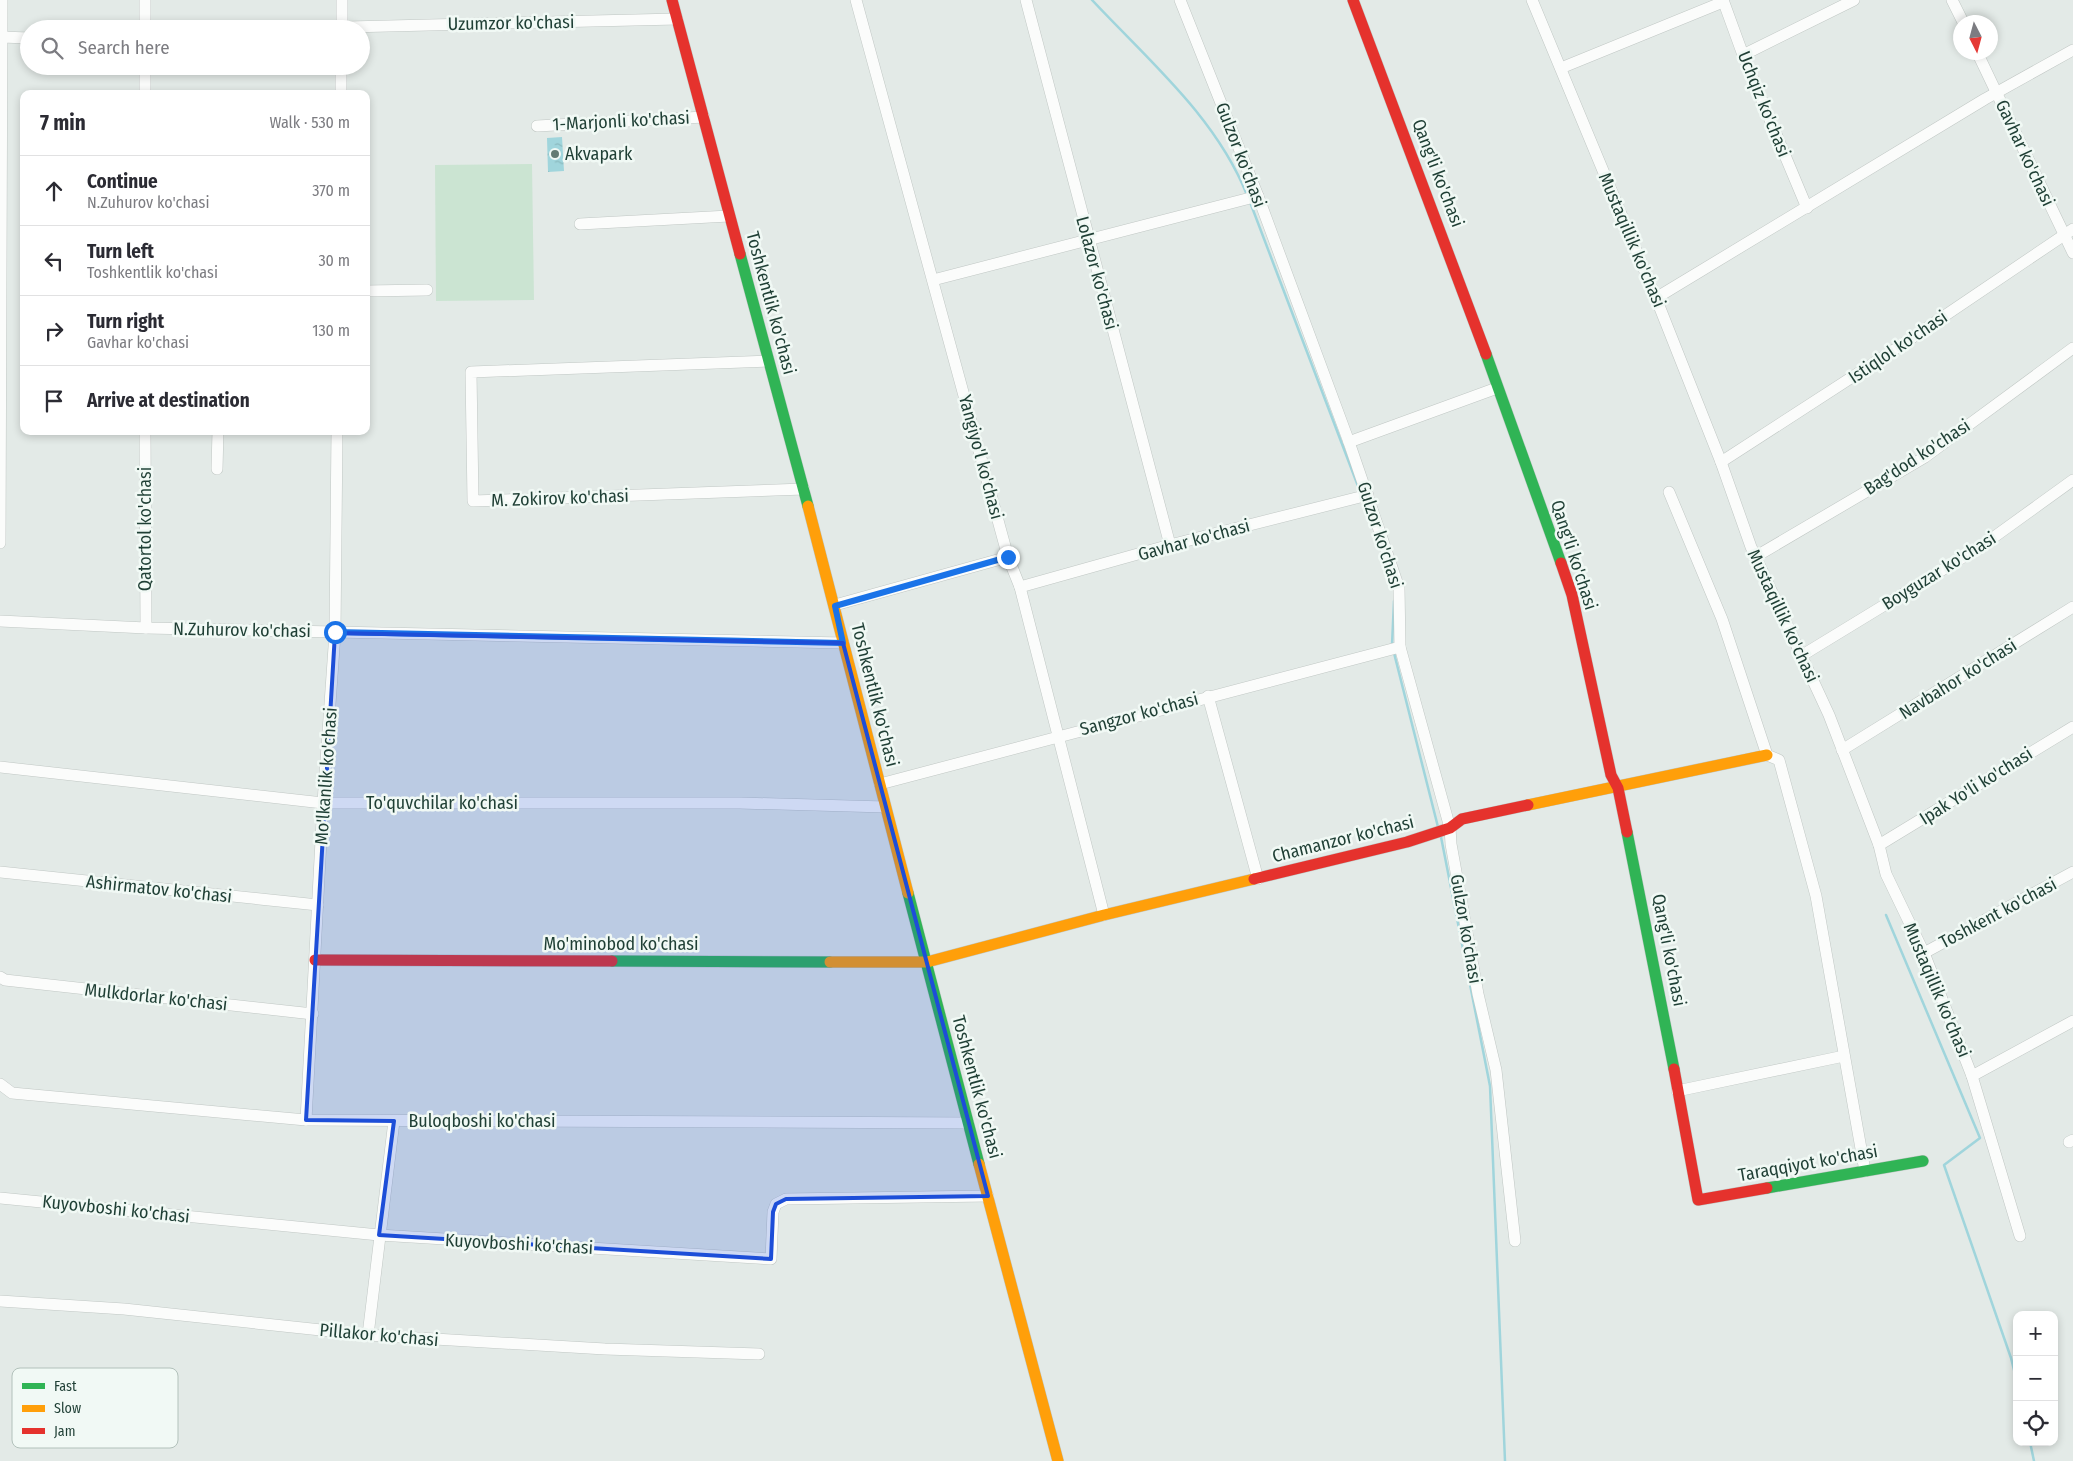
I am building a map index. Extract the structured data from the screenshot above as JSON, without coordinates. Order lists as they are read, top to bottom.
{
  "streets": {
    "street": [
      "Uzumzor ko'chasi",
      "Uchqiz ko'chasi",
      "1-Marjonli ko'chasi",
      "Gavhar ko'chasi",
      "Gulzor ko'chasi",
      "Qang'li ko'chasi",
      "Mustaqillik ko'chasi",
      "Lolazor ko'chasi",
      "Toshkentlik ko'chasi",
      "Istiqlol ko'chasi",
      "Yangiyo'l ko'chasi",
      "Bag'dod ko'chasi",
      "M. Zokirov ko'chasi",
      "Qatortol ko'chasi",
      "Boyguzar ko'chasi",
      "N.Zuhurov ko'chasi",
      "Navbahor ko'chasi",
      "Sangzor ko'chasi",
      "Mo'lkanlik ko'chasi",
      "Ipak Yo'li ko'chasi",
      "To'quvchilar ko'chasi",
      "Chamanzor ko'chasi",
      "Ashirmatov ko'chasi",
      "Toshkent ko'chasi",
      "Mo'minobod ko'chasi",
      "Mulkdorlar ko'chasi",
      "Buloqboshi ko'chasi",
      "Taraqqiyot ko'chasi",
      "Kuyovboshi ko'chasi",
      "Pillakor ko'chasi"
    ]
  },
  "crossings": [
    ["Uzumzor ko'chasi", "Toshkentlik ko'chasi"],
    ["1-Marjonli ko'chasi", "Toshkentlik ko'chasi"],
    ["Gavhar ko'chasi", "Gulzor ko'chasi"],
    ["Gavhar ko'chasi", "Lolazor ko'chasi"],
    ["Gavhar ko'chasi", "Istiqlol ko'chasi"],
    ["Gavhar ko'chasi", "Yangiyo'l ko'chasi"],
    ["Gulzor ko'chasi", "Sangzor ko'chasi"],
    ["Gulzor ko'chasi", "Chamanzor ko'chasi"],
    ["Qang'li ko'chasi", "Chamanzor ko'chasi"],
    ["Qang'li ko'chasi", "Taraqqiyot ko'chasi"],
    ["Mustaqillik ko'chasi", "Istiqlol ko'chasi"],
    ["Mustaqillik ko'chasi", "Bag'dod ko'chasi"],
    ["Mustaqillik ko'chasi", "Boyguzar ko'chasi"],
    ["Mustaqillik ko'chasi", "Navbahor ko'chasi"],
    ["Mustaqillik ko'chasi", "Ipak Yo'li ko'chasi"],
    ["Mustaqillik ko'chasi", "Toshkent ko'chasi"],
    ["Toshkentlik ko'chasi", "M. Zokirov ko'chasi"],
    ["Toshkentlik ko'chasi", "N.Zuhurov ko'chasi"],
    ["Toshkentlik ko'chasi", "Sangzor ko'chasi"],
    ["Toshkentlik ko'chasi", "To'quvchilar ko'chasi"],
    ["Toshkentlik ko'chasi", "Chamanzor ko'chasi"],
    ["Toshkentlik ko'chasi", "Mo'minobod ko'chasi"],
    ["Toshkentlik ko'chasi", "Buloqboshi ko'chasi"],
    ["Toshkentlik ko'chasi", "Kuyovboshi ko'chasi"],
    ["Yangiyo'l ko'chasi", "Sangzor ko'chasi"],
    ["Yangiyo'l ko'chasi", "Chamanzor ko'chasi"],
    ["Qatortol ko'chasi", "N.Zuhurov ko'chasi"],
    ["N.Zuhurov ko'chasi", "Mo'lkanlik ko'chasi"],
    ["Mo'lkanlik ko'chasi", "To'quvchilar ko'chasi"],
    ["Mo'lkanlik ko'chasi", "Ashirmatov ko'chasi"],
    ["Mo'lkanlik ko'chasi", "Mo'minobod ko'chasi"],
    ["Mo'lkanlik ko'chasi", "Mulkdorlar ko'chasi"],
    ["Mo'lkanlik ko'chasi", "Buloqboshi ko'chasi"],
    ["Chamanzor ko'chasi", "Mo'minobod ko'chasi"]
  ],
  "places": ["Akvapark"],
  "legend": ["Fast", "Slow", "Jam"],
  "north": "bottom",
  "page": {
    "search": "Search here",
    "heading": ["7 min", "Walk · 530 m"],
    "list": [
      ["Continue", "N.Zuhurov ko'chasi", "370 m"],
      ["Turn left", "Toshkentlik ko'chasi", "30 m"],
      ["Turn right", "Gavhar ko'chasi", "130 m"],
      "Arrive at destination"
    ],
    "map_buttons": ["+", "−"]
  }
}
